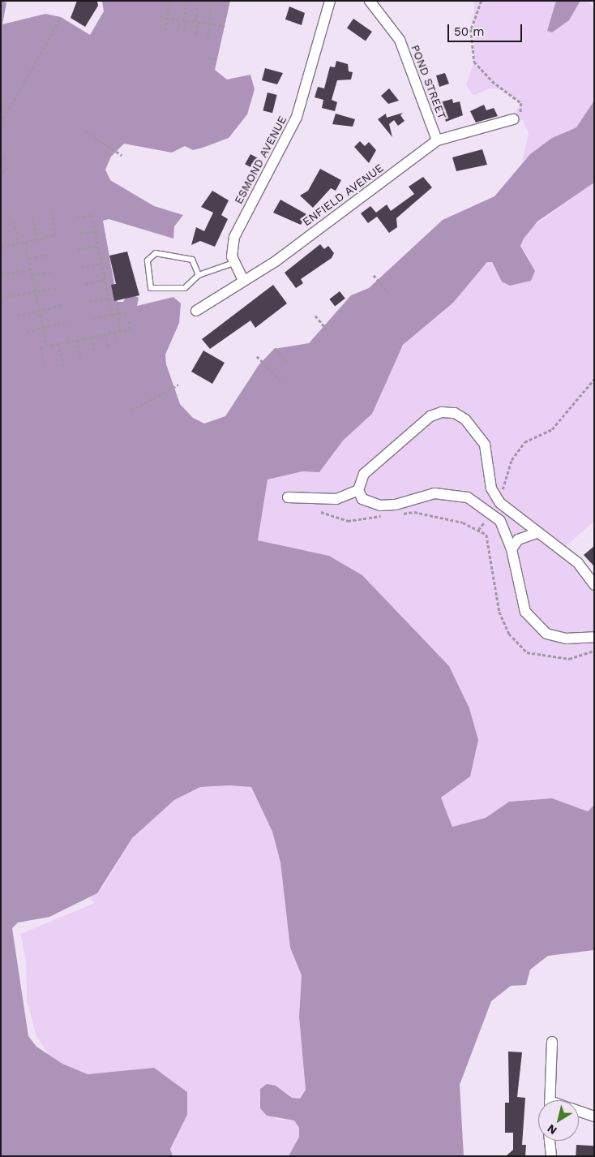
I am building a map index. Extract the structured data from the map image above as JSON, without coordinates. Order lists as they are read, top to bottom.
{
  "streets": {
    "street": ["POND STREET", "ESMOND AVENUE", "ENFIELD AVENUE"]
  },
  "crossings": [
    ["POND STREET", "ENFIELD AVENUE"]
  ],
  "scale_bar": "50 m",
  "north": "bottom left"
}
